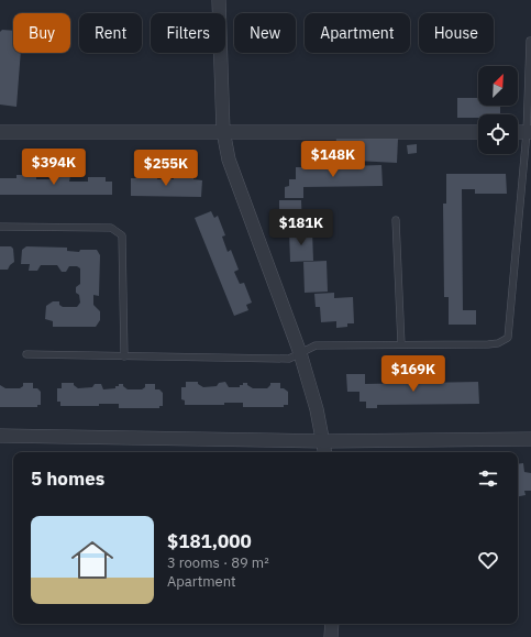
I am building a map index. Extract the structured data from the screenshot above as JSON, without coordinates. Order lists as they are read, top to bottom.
{
  "north": "top right",
  "page": {
    "chip": [
      "Buy",
      "Rent",
      "Filters",
      "New",
      "Apartment",
      "House"
    ],
    "price": [
      "$148K",
      "$394K",
      "$255K",
      "$181K",
      "$169K"
    ],
    "heading": "5 homes",
    "list": [
      {
        "name": "$181,000",
        "note": "3 rooms · 89 m² · Apartment"
      }
    ]
  }
}
